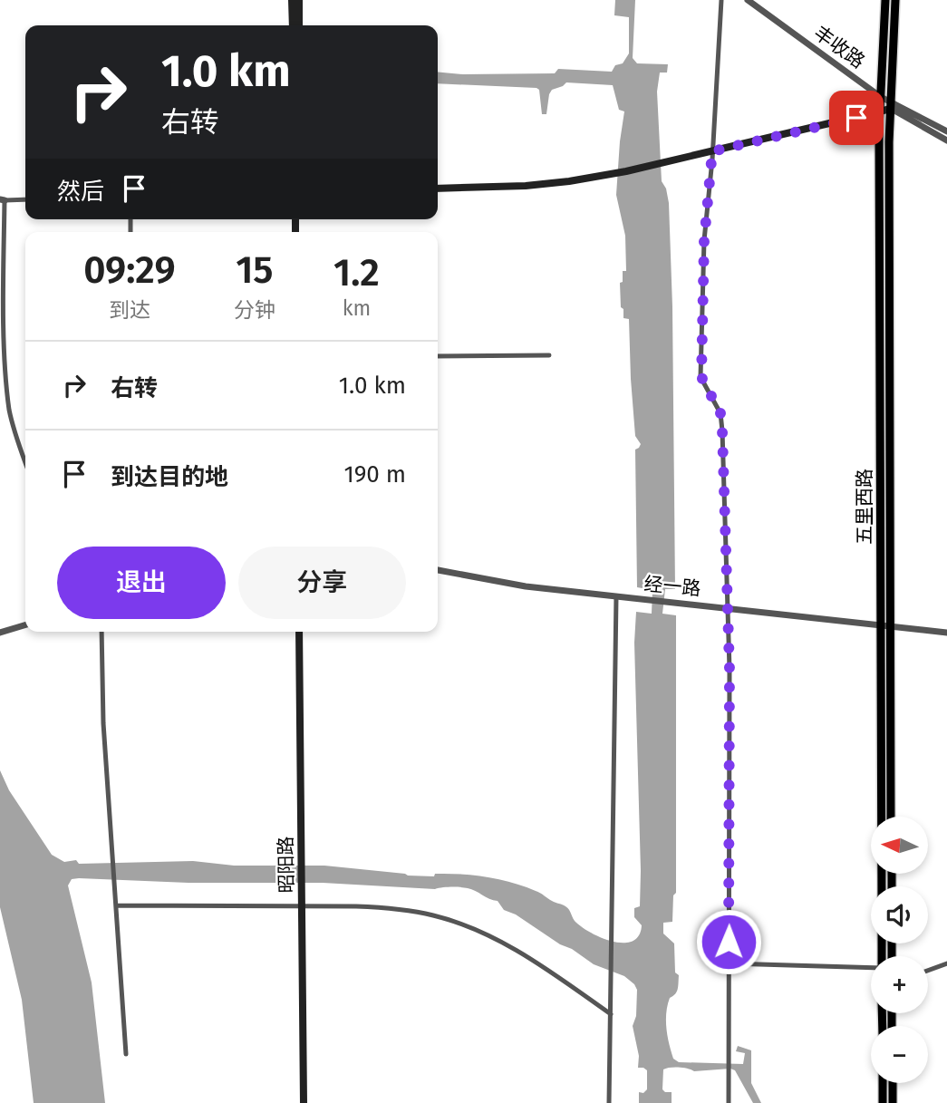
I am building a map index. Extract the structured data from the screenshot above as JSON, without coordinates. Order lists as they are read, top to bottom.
{
  "streets": {
    "main road": ["五里西路", "昭阳路"],
    "street": ["丰收路", "经一路"]
  },
  "crossings": [
    ["丰收路", "五里西路"],
    ["五里西路", "经一路"]
  ],
  "north": "left",
  "page": {
    "turn": ["1.0 km", "右转"],
    "then": "然后",
    "eta": [
      "09:29",
      "到达",
      "15",
      "分钟",
      "1.2",
      "km"
    ],
    "list": [
      {
        "name": "右转",
        "value": "1.0 km"
      },
      {
        "name": "到达目的地",
        "value": "190 m"
      }
    ],
    "buttons": ["退出", "分享"],
    "map_buttons": ["+", "−"]
  }
}
